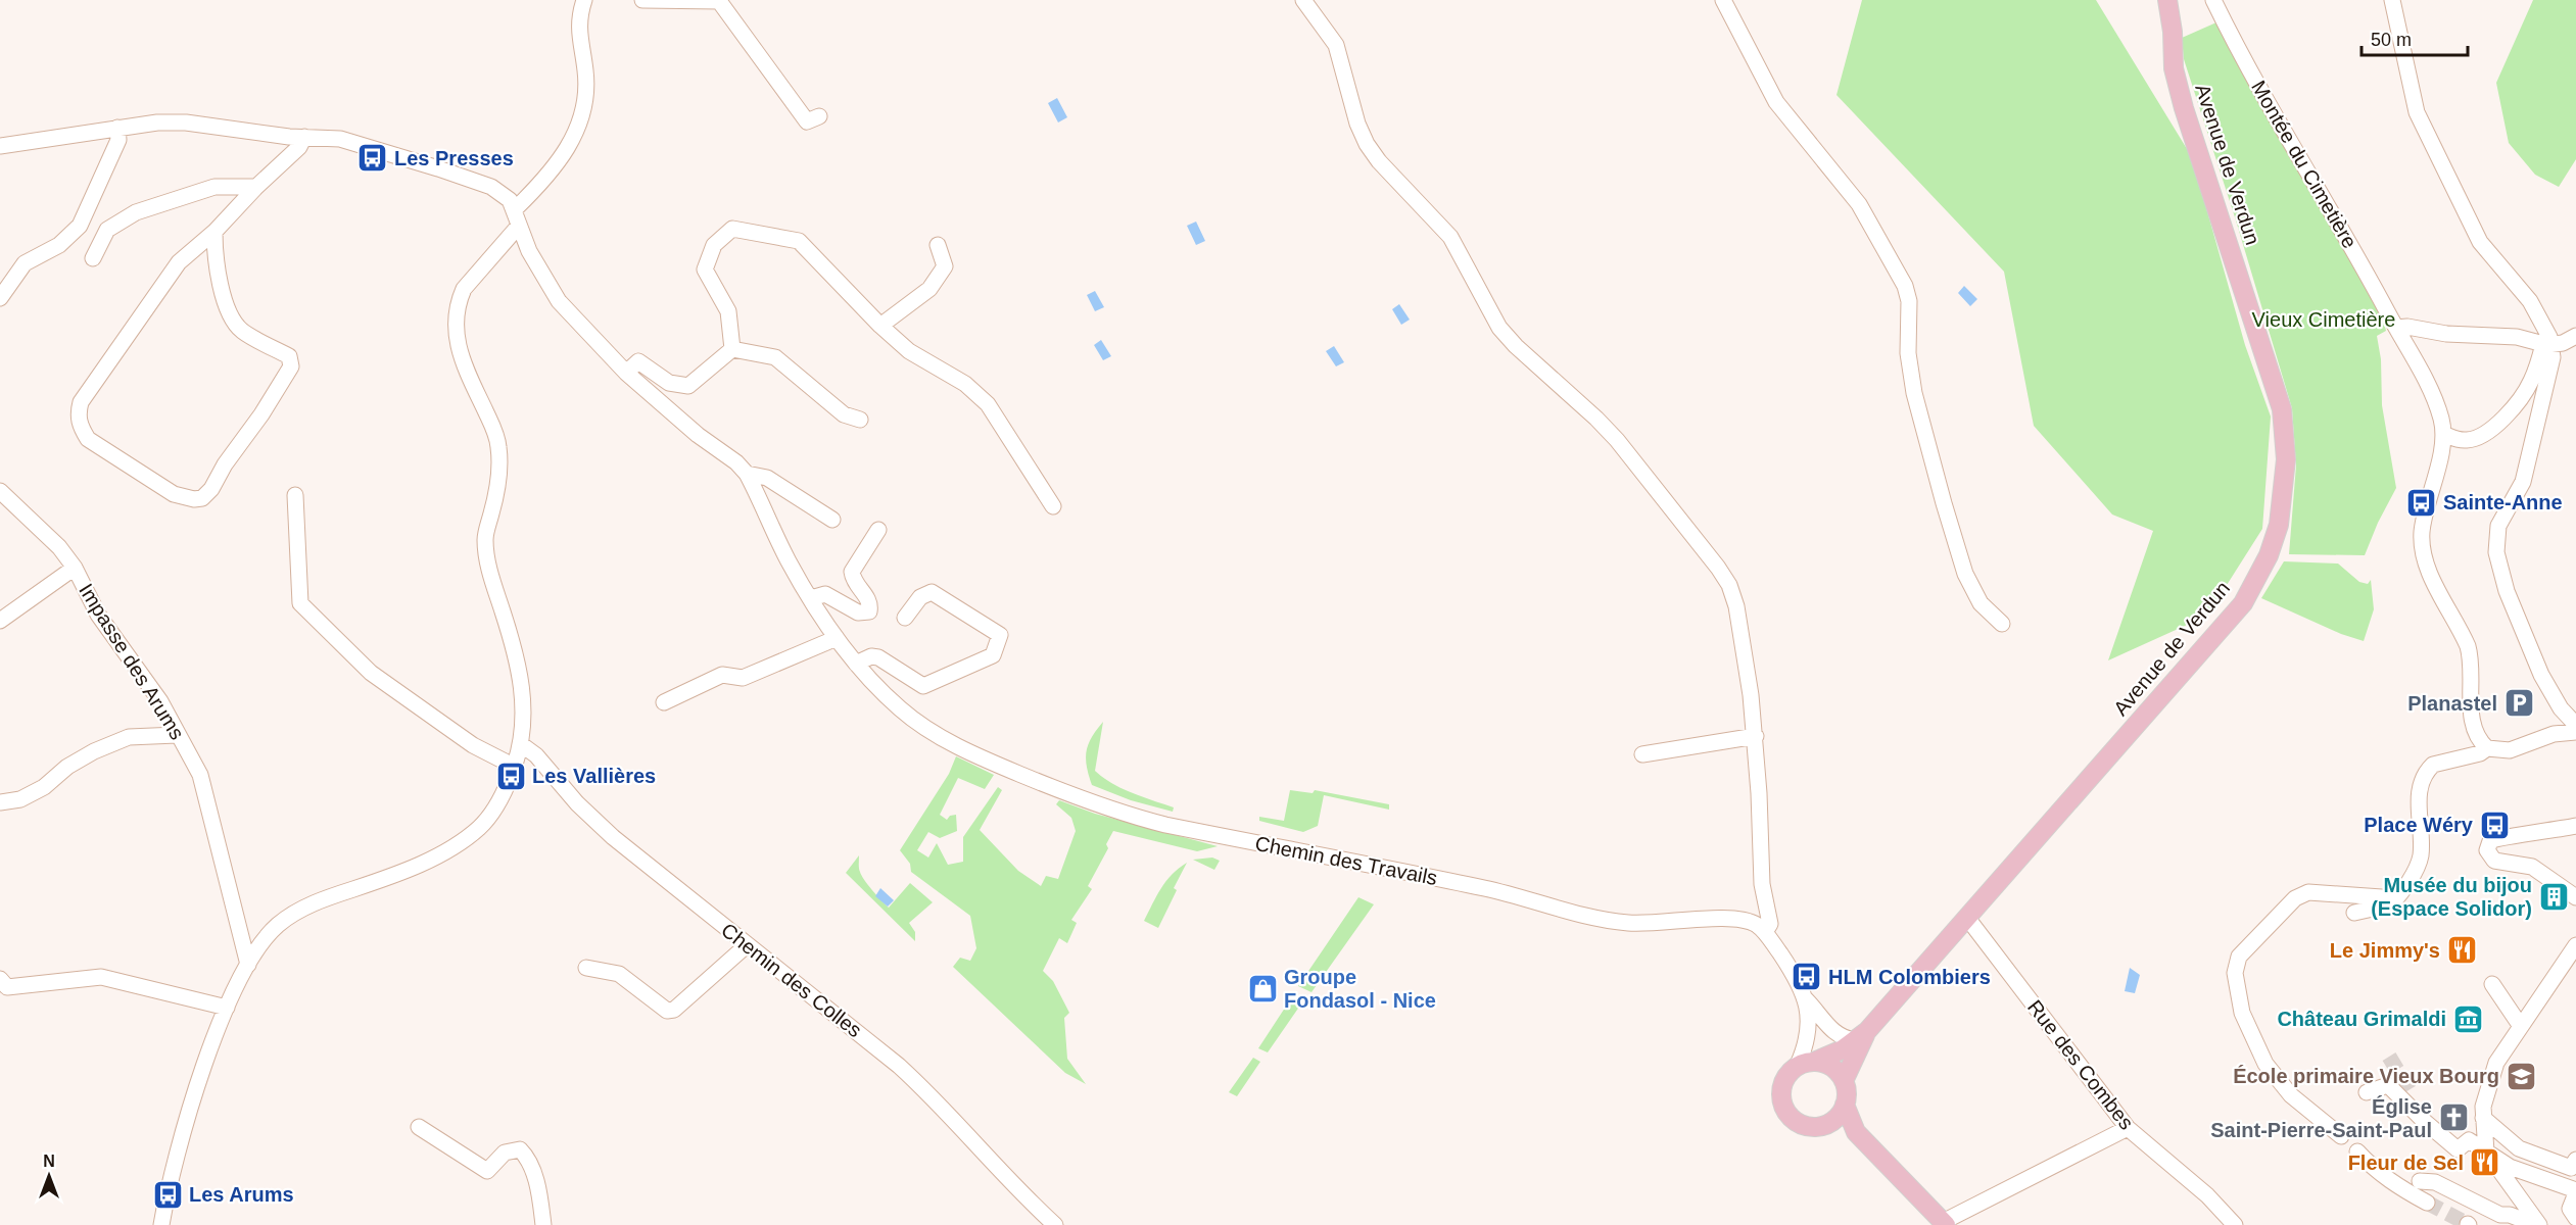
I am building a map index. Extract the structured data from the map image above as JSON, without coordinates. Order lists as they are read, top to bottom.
{
  "streets": {
    "main road": ["Avenue de Verdun"],
    "street": [
      "Montée du Cimetière",
      "Impasse des Arums",
      "Chemin des Travails",
      "Chemin des Colles",
      "Rue des Combes"
    ]
  },
  "crossings": [
    ["Avenue de Verdun", "Rue des Combes"]
  ],
  "parks": ["Vieux Cimetière"],
  "places": {
    "bus stop": [
      "Les Presses",
      "Sainte-Anne",
      "Les Vallières",
      "Place Wéry",
      "HLM Colombiers",
      "Les Arums"
    ],
    "parking": ["Planastel"],
    "building": ["Musée du bijou (Espace Solidor)"],
    "restaurant": ["Le Jimmy's", "Fleur de Sel"],
    "shop": ["Groupe Fondasol - Nice"],
    "museum": ["Château Grimaldi"],
    "school or university": ["École primaire Vieux Bourg"],
    "church": ["Église Saint-Pierre-Saint-Paul"]
  },
  "scale_bar": "50 m",
  "north": "top"
}
